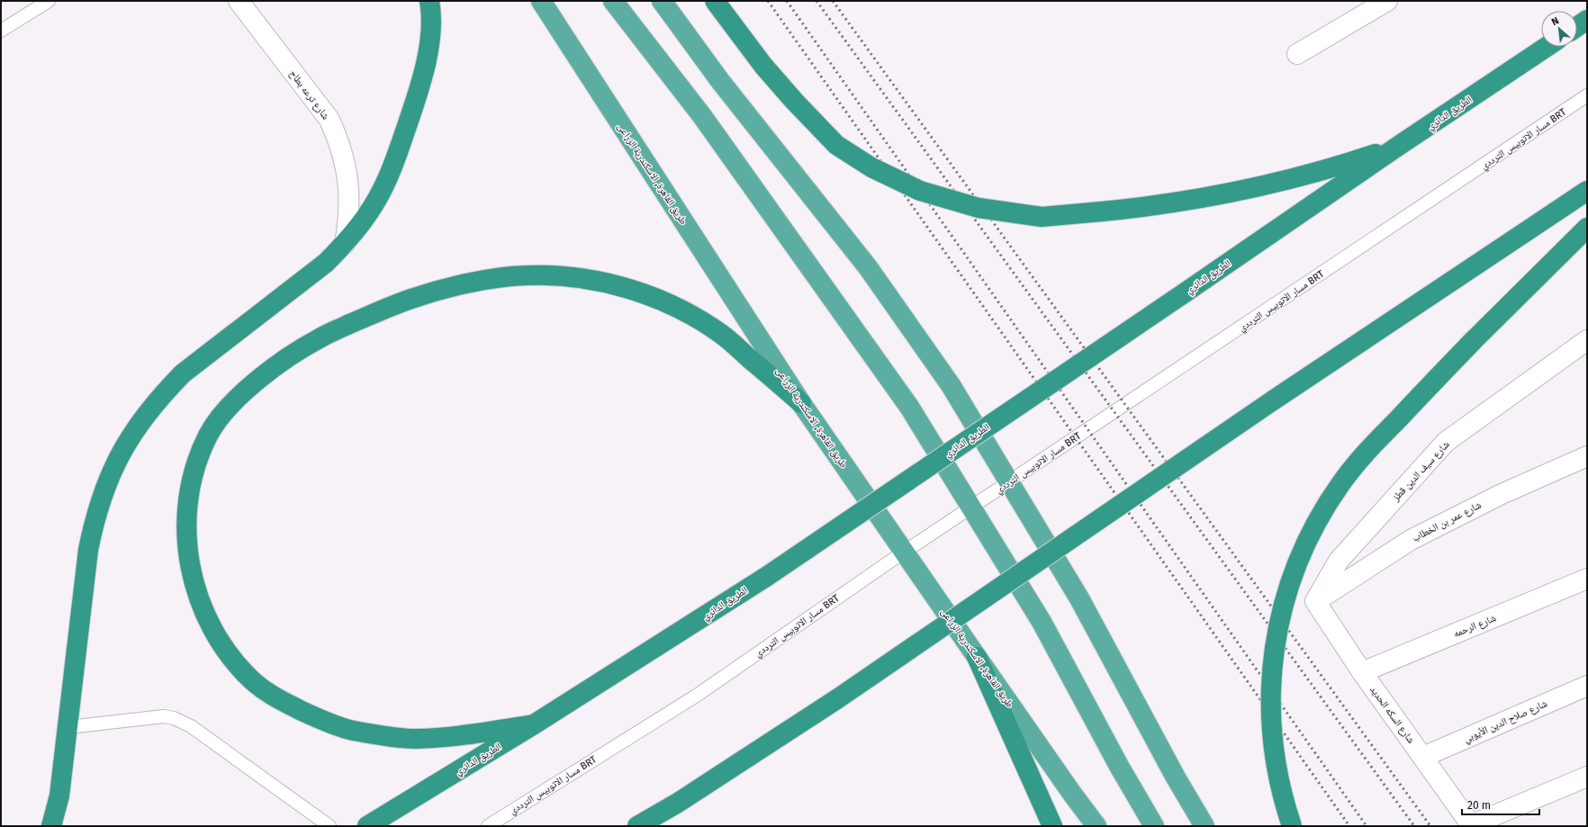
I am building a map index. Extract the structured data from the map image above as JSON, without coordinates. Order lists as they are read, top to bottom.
{
  "streets": {
    "highway": ["الطريق الدائري", "طريق القاهرة, الاسكندرية الزراعى"],
    "street": [
      "شارع ترعه بطاح",
      "شارع سيف الدين قطز",
      "شارع عمر بن الخطاب",
      "شارع الرحمه",
      "شارع السكه الحديد",
      "شارع صلاح الدين الأيوبي"
    ],
    "lane": ["مسار الاتوبيس الترددي BRT"]
  },
  "crossings": [
    ["شارع سيف الدين قطز", "شارع عمر بن الخطاب"],
    ["شارع سيف الدين قطز", "شارع السكه الحديد"],
    ["شارع عمر بن الخطاب", "شارع السكه الحديد"],
    ["شارع الرحمه", "شارع السكه الحديد"],
    ["شارع السكه الحديد", "شارع صلاح الدين الأيوبي"]
  ],
  "scale_bar": "20 m",
  "north": "top left"
}
